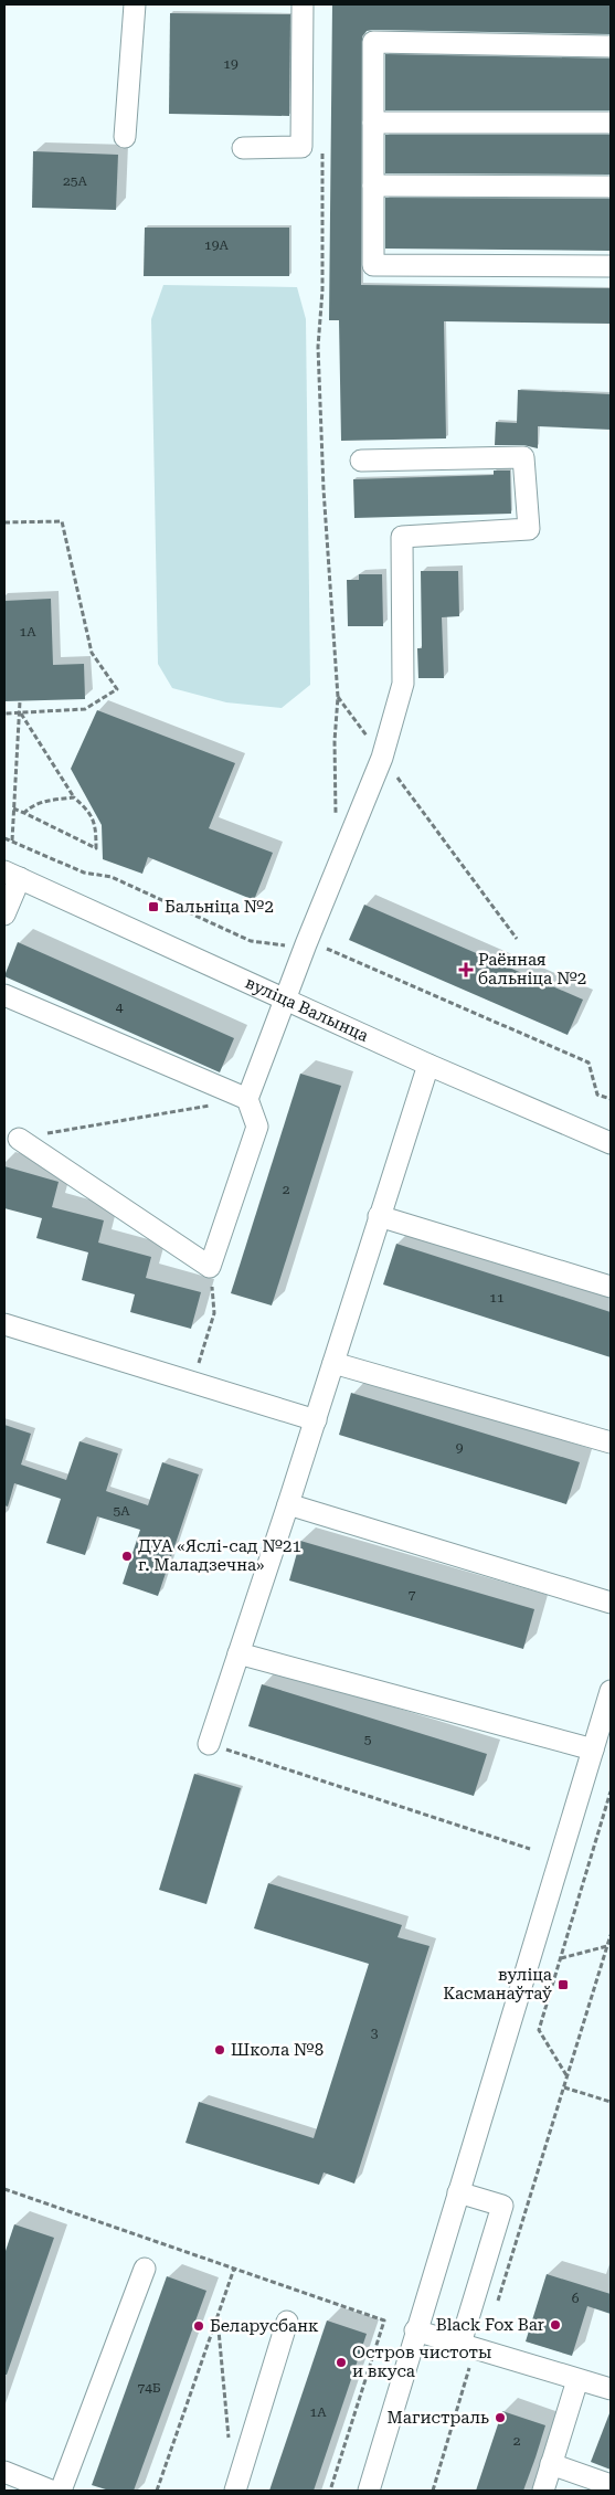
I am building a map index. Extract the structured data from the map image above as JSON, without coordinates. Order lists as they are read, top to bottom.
{
  "streets": {
    "street": ["вуліца Валынца"]
  },
  "places": {
    "transit": ["Бальніца №2", "вуліца Касманаўтаў"],
    "health": ["Раённая бальніца №2"],
    "other": [
      "ДУА «Яслі-сад №21 г. Маладзечна»",
      "Школа №8",
      "Black Fox Bar",
      "Беларусбанк",
      "Остров чистоты и вкуса",
      "Магистраль"
    ]
  },
  "house_numbers": [
    "19",
    "25А",
    "19А",
    "1А",
    "4",
    "2",
    "11",
    "9",
    "5А",
    "7",
    "5",
    "3",
    "6",
    "74Б",
    "1А",
    "2"
  ]
}
